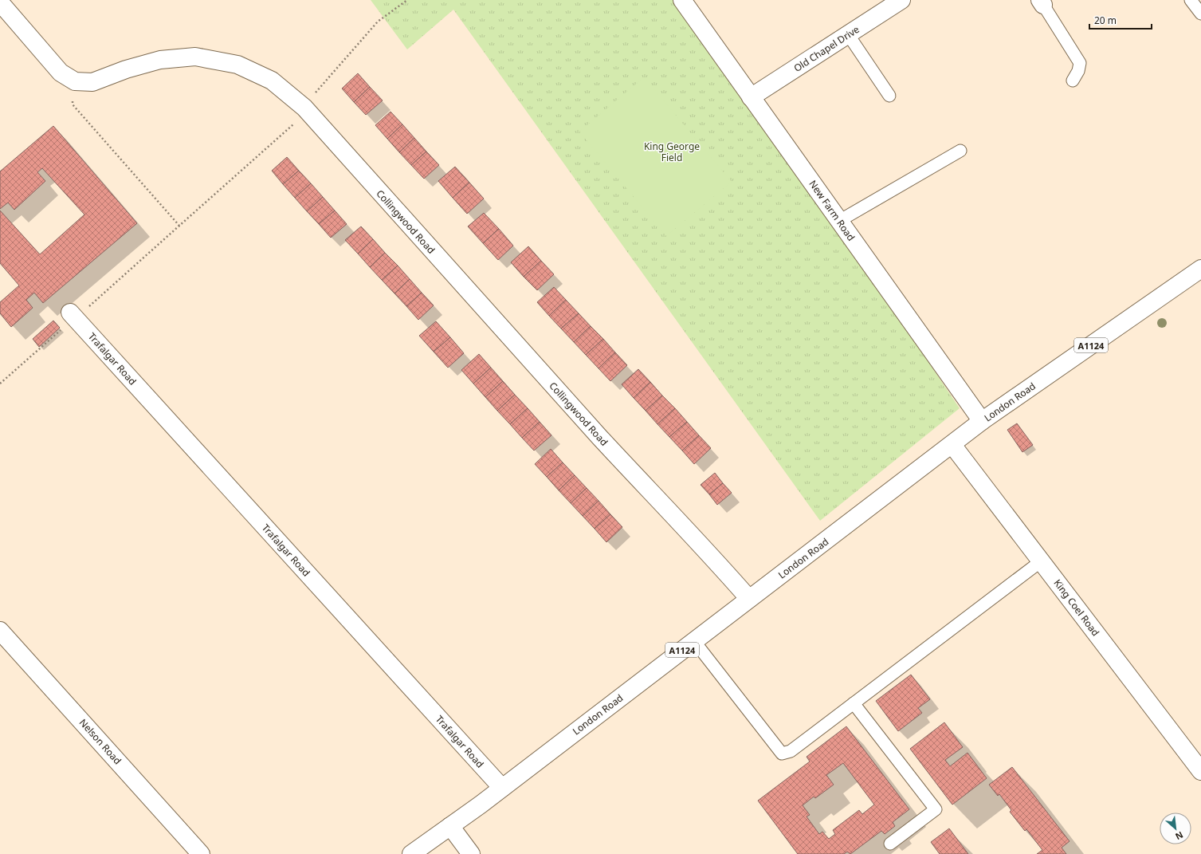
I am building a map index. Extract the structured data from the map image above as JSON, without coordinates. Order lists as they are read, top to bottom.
{
  "streets": {
    "street": [
      "Old Chapel Drive",
      "New Farm Road",
      "Collingwood Road",
      "A1124",
      "Trafalgar Road",
      "London Road",
      "King Coel Road",
      "Nelson Road"
    ]
  },
  "crossings": [
    ["Old Chapel Drive", "New Farm Road"],
    ["New Farm Road", "London Road"],
    ["Collingwood Road", "London Road"],
    ["Trafalgar Road", "London Road"],
    ["London Road", "King Coel Road"]
  ],
  "parks": ["King George Field"],
  "scale_bar": "20 m",
  "north": "bottom right"
}
